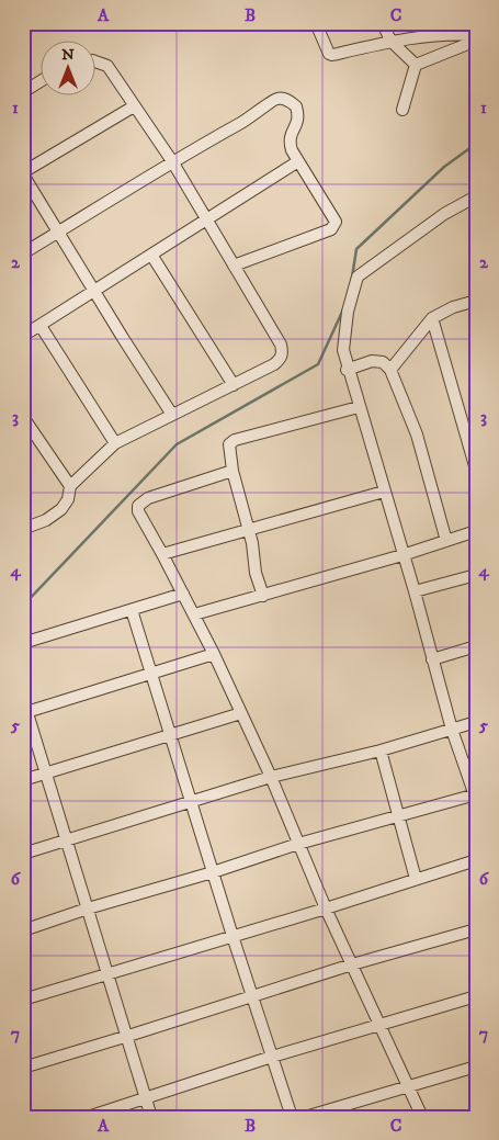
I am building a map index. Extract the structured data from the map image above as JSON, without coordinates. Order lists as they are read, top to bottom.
{
  "north": "top",
  "grid": {
    "columns": ["A", "B", "C"],
    "rows": [
      "1",
      "2",
      "3",
      "4",
      "5",
      "6",
      "7"
    ]
  }
}
